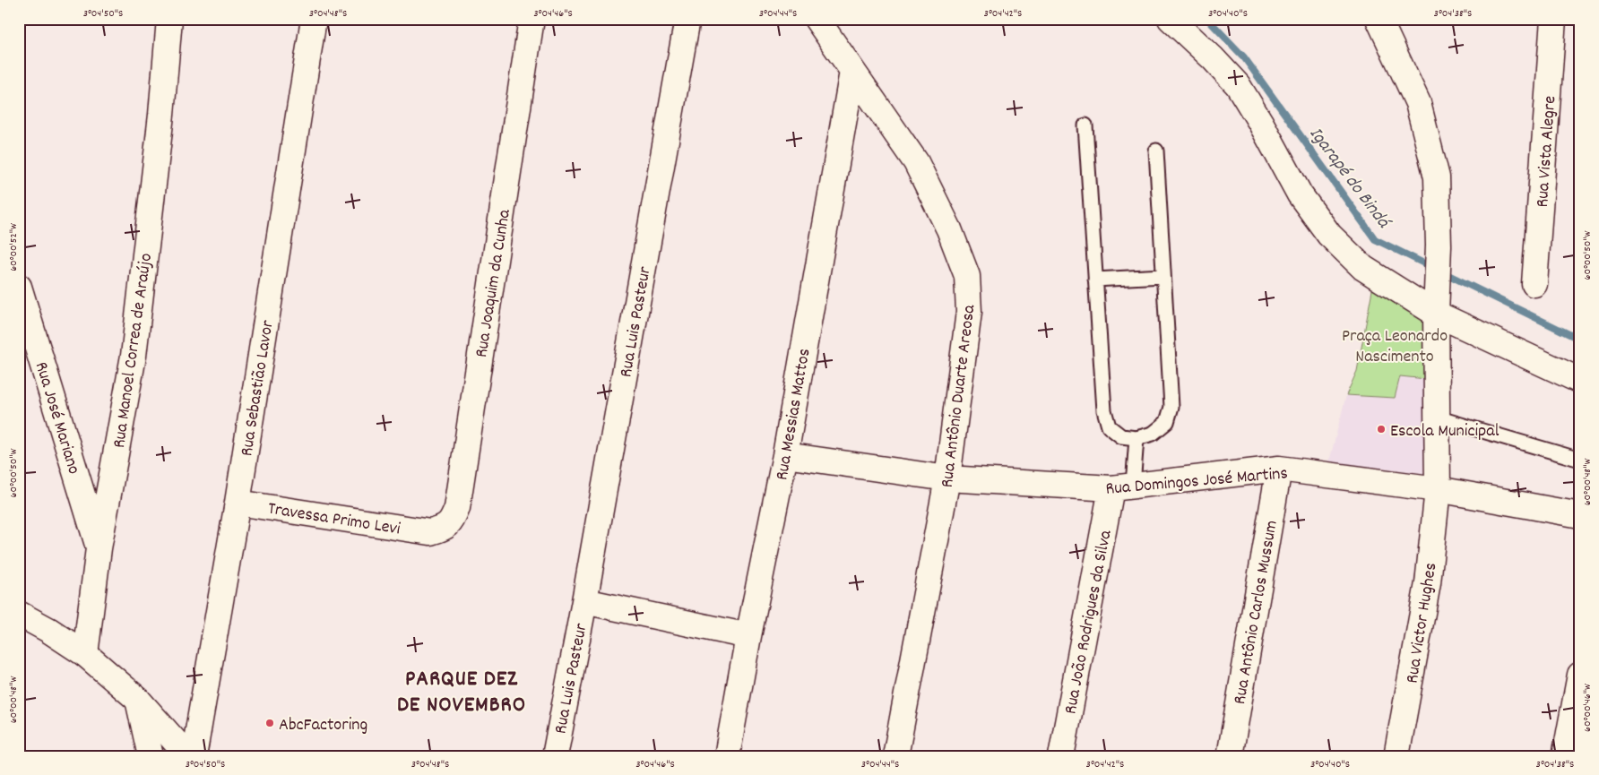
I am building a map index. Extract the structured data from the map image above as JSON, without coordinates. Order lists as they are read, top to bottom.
{
  "streets": {
    "street": [
      "Rua Vista Alegre",
      "Rua Joaquim da Cunha",
      "Rua Luis Pasteur",
      "Rua Manoel Correa de Araújo",
      "Rua Sebastião Lavor",
      "Rua Antônio Duarte Areosa",
      "Rua Messias Mattos",
      "Rua José Mariano",
      "Rua Domingos José Martins",
      "Travessa Primo Levi",
      "Rua Antônio Carlos Mussum",
      "Rua João Rodrigues da Silva",
      "Rua Victor Hughes"
    ]
  },
  "crossings": [
    ["Rua Joaquim da Cunha", "Travessa Primo Levi"],
    ["Rua Manoel Correa de Araújo", "Rua José Mariano"],
    ["Rua Sebastião Lavor", "Travessa Primo Levi"],
    ["Rua Antônio Duarte Areosa", "Rua Messias Mattos"],
    ["Rua Antônio Duarte Areosa", "Rua Domingos José Martins"],
    ["Rua Messias Mattos", "Rua Domingos José Martins"],
    ["Rua Domingos José Martins", "Rua Antônio Carlos Mussum"],
    ["Rua Domingos José Martins", "Rua João Rodrigues da Silva"],
    ["Rua Domingos José Martins", "Rua Victor Hughes"]
  ],
  "districts": ["PARQUE DEZ DE NOVEMBRO"],
  "water": ["Igarapé do Bindá"],
  "parks": ["Praça Leonardo Nascimento"],
  "places": ["Escola Municipal", "AbcFactoring"],
  "coordinates": [
    "3°04'50\"S",
    "3°04'48\"S",
    "3°04'46\"S",
    "3°04'44\"S",
    "3°04'42\"S",
    "3°04'40\"S",
    "3°04'38\"S",
    "60°00'52\"W",
    "60°00'50\"W",
    "60°00'48\"W",
    "60°00'46\"W"
  ]
}
